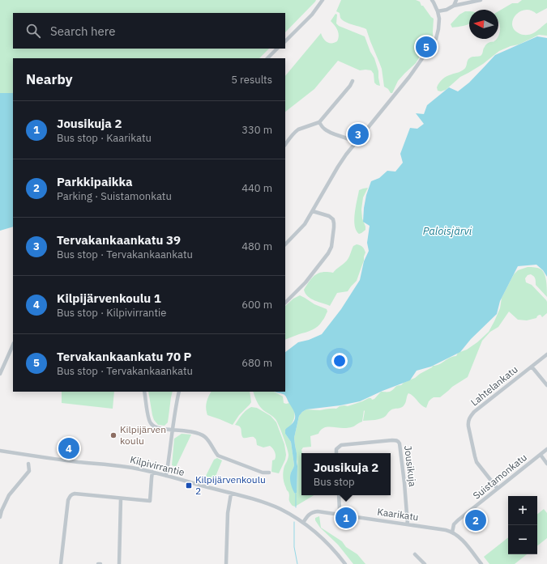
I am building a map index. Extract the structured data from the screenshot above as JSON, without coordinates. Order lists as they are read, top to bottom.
{
  "streets": {
    "street": [
      "Lahtelankatu",
      "Kilpivirrantie",
      "Jousikuja",
      "Suistamonkatu",
      "Kaarikatu"
    ]
  },
  "crossings": [
    ["Lahtelankatu", "Suistamonkatu"],
    ["Kilpivirrantie", "Kaarikatu"],
    ["Jousikuja", "Kaarikatu"],
    ["Suistamonkatu", "Kaarikatu"]
  ],
  "water": ["Paloisjärvi"],
  "places": {
    "other": ["Kilpijärven koulu"],
    "transit": ["Kilpijärvenkoulu 2"]
  },
  "north": "left",
  "page": {
    "search": "Search here",
    "pins": [
      "5",
      "3",
      "4",
      "1",
      "2"
    ],
    "heading": ["Nearby", "5 results"],
    "list": [
      {
        "mark": "1",
        "name": "Jousikuja 2",
        "note": "Bus stop · Kaarikatu",
        "value": "330 m"
      },
      {
        "mark": "2",
        "name": "Parkkipaikka",
        "note": "Parking · Suistamonkatu",
        "value": "440 m"
      },
      {
        "mark": "3",
        "name": "Tervakankaankatu 39",
        "note": "Bus stop · Tervakankaankatu",
        "value": "480 m"
      },
      {
        "mark": "4",
        "name": "Kilpijärvenkoulu 1",
        "note": "Bus stop · Kilpivirrantie",
        "value": "600 m"
      },
      {
        "mark": "5",
        "name": "Tervakankaankatu 70 P",
        "note": "Bus stop · Tervakankaankatu",
        "value": "680 m"
      }
    ],
    "popup": ["Jousikuja 2", "Bus stop"],
    "map_buttons": ["+", "−"]
  }
}
